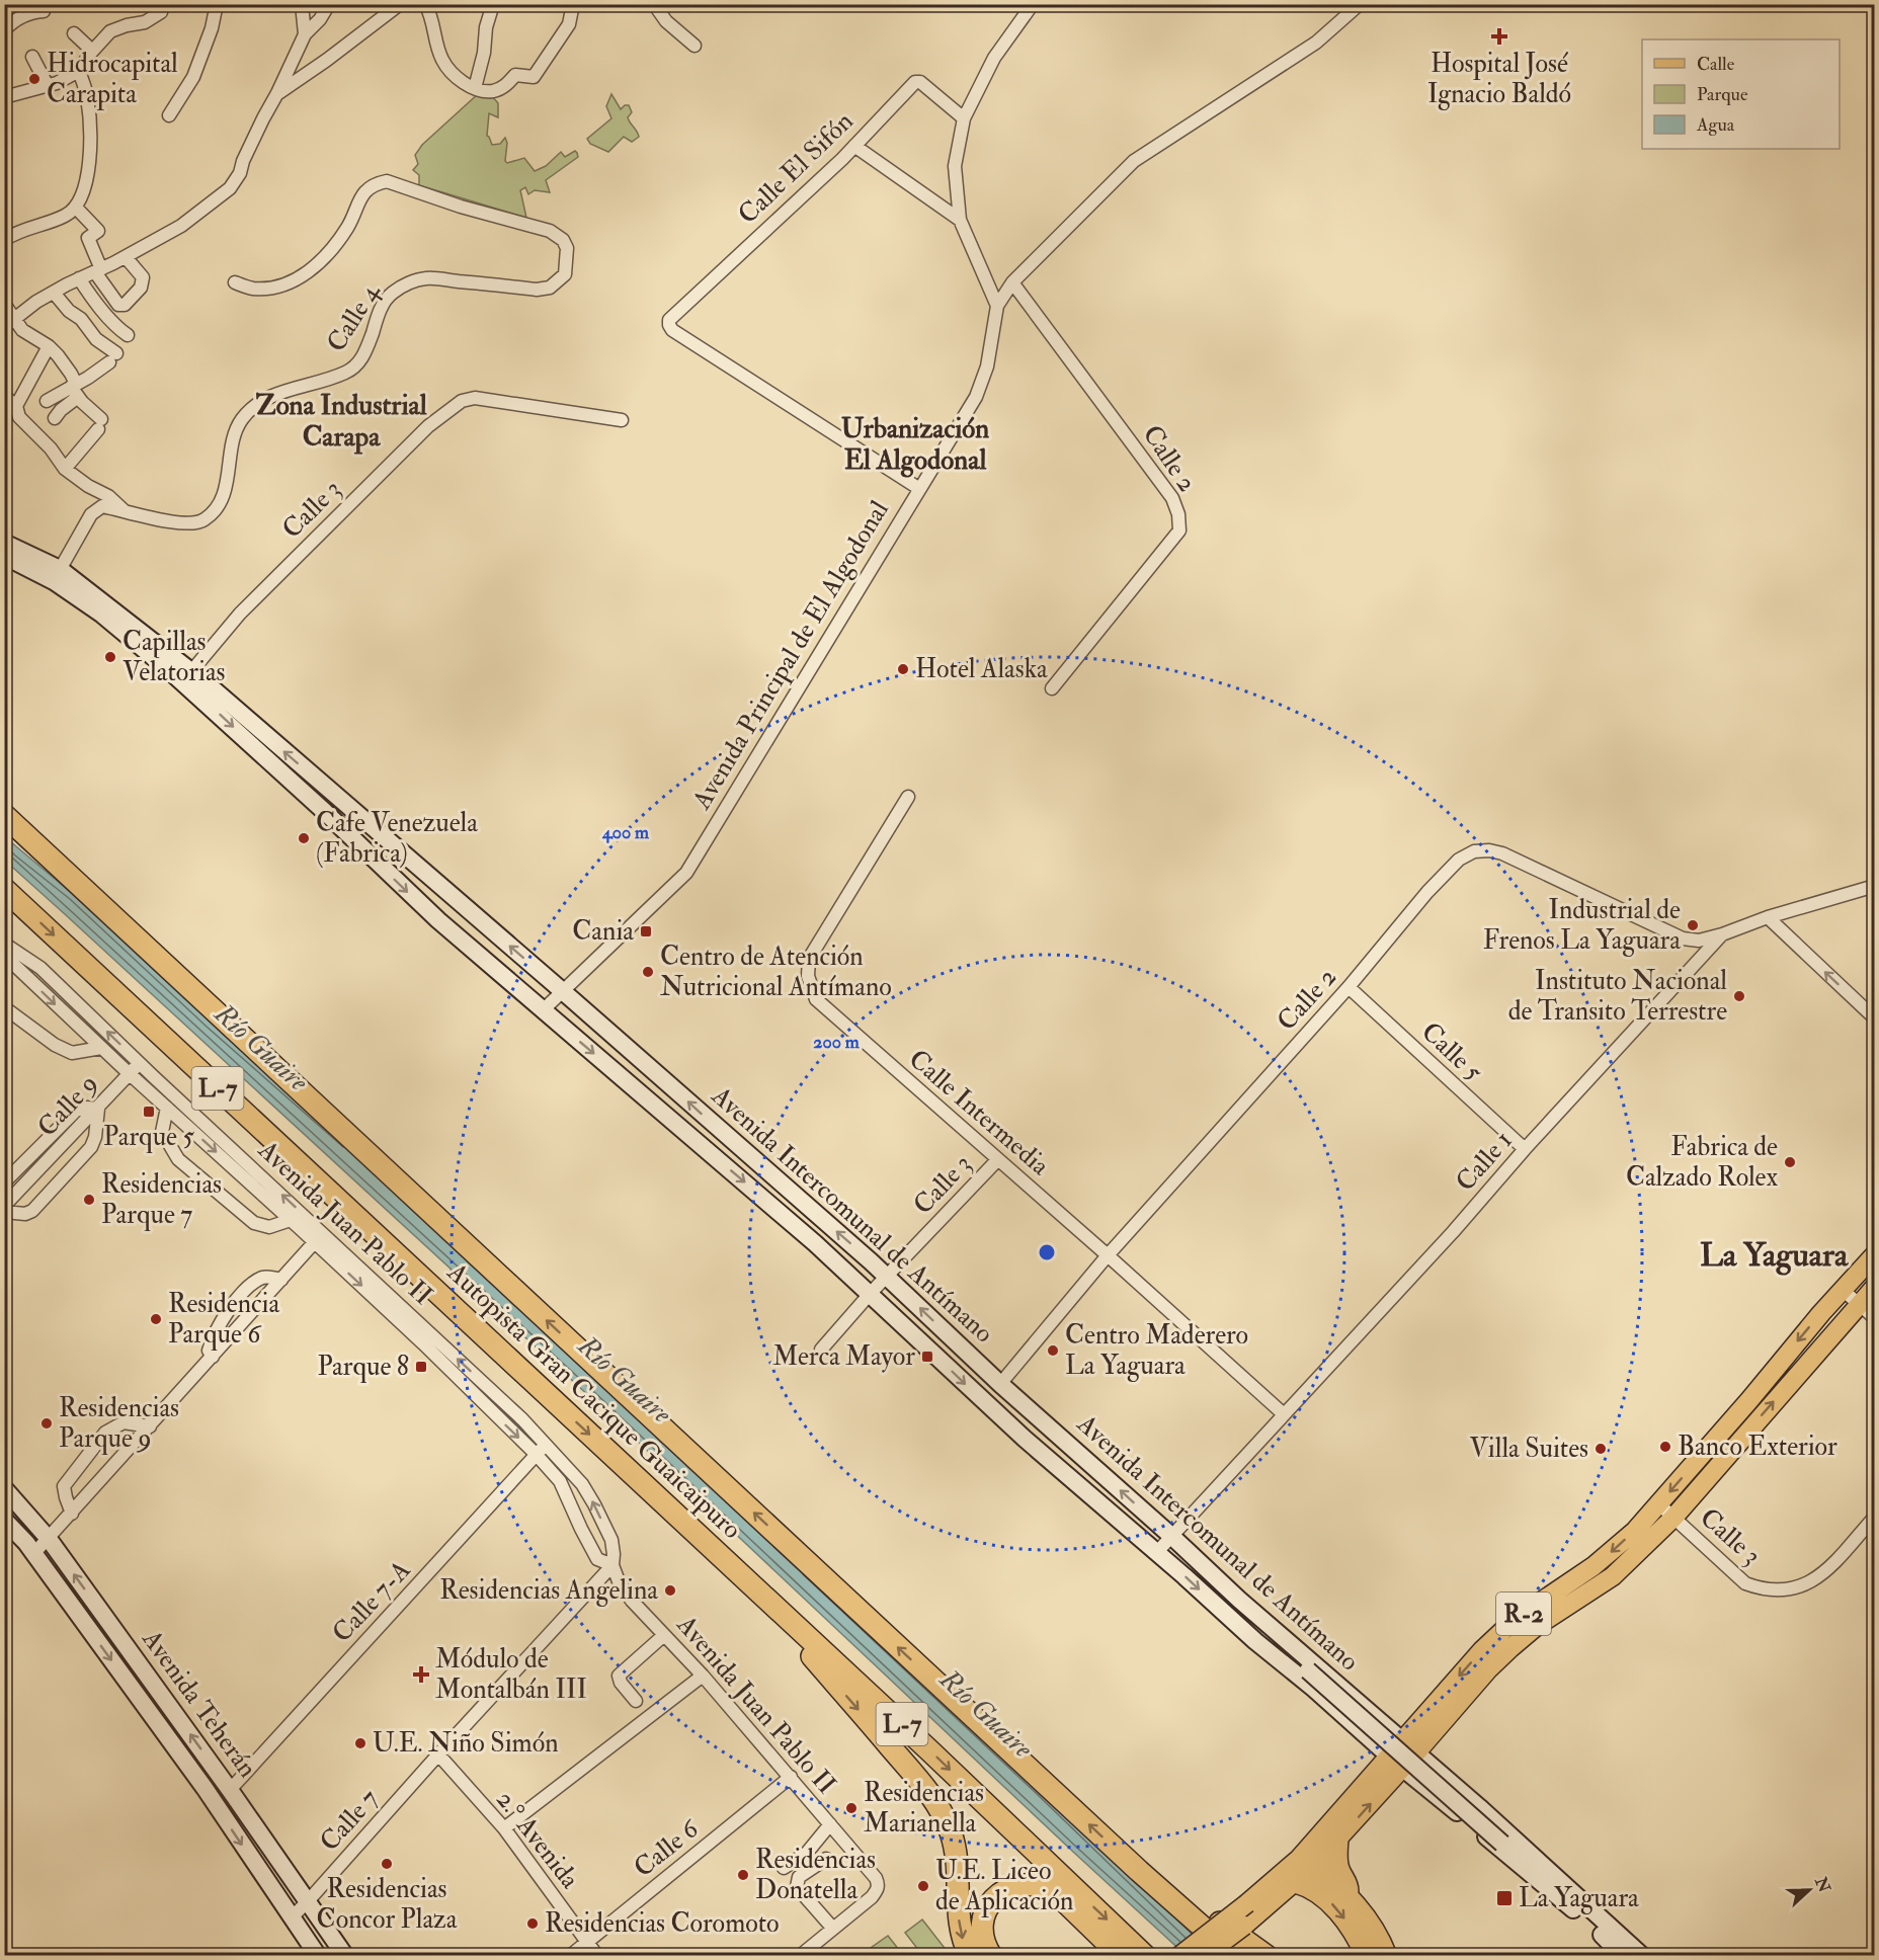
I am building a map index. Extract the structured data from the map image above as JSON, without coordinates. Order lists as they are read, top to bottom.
{
  "streets": {
    "highway": ["L-7", "Autopista Gran Cacique Guaicaipuro"],
    "main road": ["Avenida Intercomunal de Antímano", "R-2", "Avenida Teherán"],
    "street": [
      "Calle El Sifón",
      "Calle 4",
      "Calle 2",
      "Calle 3",
      "Avenida Principal de El Algodonal",
      "Calle 5",
      "Calle 9",
      "Calle Intermedia",
      "Calle 1",
      "Avenida Juan Pablo II",
      "Calle 7-A",
      "Calle 7",
      "2.° Avenida",
      "Calle 6"
    ]
  },
  "crossings": [
    ["Calle El Sifón", "Avenida Principal de El Algodonal"],
    ["Calle 4", "Avenida Intercomunal de Antímano"],
    ["Calle 2", "Avenida Principal de El Algodonal"],
    ["Calle 2", "Calle 5"],
    ["Calle 2", "Calle Intermedia"],
    ["Calle 2", "Calle 1"],
    ["Calle 2", "Avenida Intercomunal de Antímano"],
    ["Calle 3", "Calle Intermedia"],
    ["Calle 3", "Avenida Intercomunal de Antímano"],
    ["Calle 3", "R-2"],
    ["Avenida Principal de El Algodonal", "Avenida Intercomunal de Antímano"],
    ["Calle 5", "Calle 1"],
    ["Calle 9", "Avenida Juan Pablo II"],
    ["Calle Intermedia", "Calle 1"],
    ["Calle 1", "Avenida Intercomunal de Antímano"],
    ["Avenida Intercomunal de Antímano", "R-2"],
    ["Avenida Juan Pablo II", "Calle 7-A"],
    ["Avenida Juan Pablo II", "Calle 7"],
    ["Avenida Juan Pablo II", "Calle 6"],
    ["Calle 7-A", "Avenida Teherán"],
    ["Avenida Teherán", "Calle 7"],
    ["Calle 7", "2.° Avenida"],
    ["2.° Avenida", "Calle 6"]
  ],
  "districts": ["Zona Industrial Carapa", "Urbanización El Algodonal", "La Yaguara"],
  "water": ["Río Guaire"],
  "places": {
    "health": ["Hospital José Ignacio Baldó", "Módulo de Montalbán III"],
    "other": [
      "Hidrocapital Carapita",
      "Capillas Velatorias",
      "Hotel Alaska",
      "Cafe Venezuela (Fabrica)",
      "Industrial de Frenos La Yaguara",
      "Centro de Atención Nutricional Antímano",
      "Instituto Nacional de Transito Terrestre",
      "Fabrica de Calzado Rolex",
      "Residencias Parque 7",
      "Residencia Parque 6",
      "Centro Maderero La Yaguara",
      "Residencias Parque 9",
      "Banco Exterior",
      "Villa Suites",
      "Residencias Angelina",
      "U.E. Niño Simón",
      "Residencias Marianella",
      "Residencias Concor Plaza",
      "Residencias Donatella",
      "U.E. Liceo de Aplicación",
      "Residencias Coromoto"
    ],
    "transit": [
      "Cania",
      "Parque 5",
      "Merca Mayor",
      "Parque 8",
      "La Yaguara"
    ]
  },
  "legend": ["Calle", "Parque", "Agua"],
  "north": "right",
  "rings": ["400 m", "200 m"]
}
